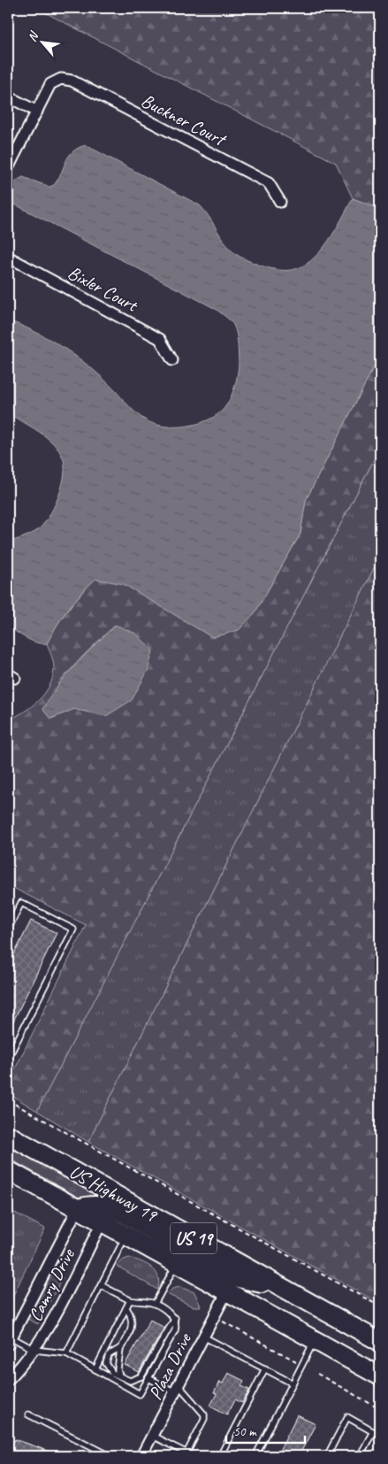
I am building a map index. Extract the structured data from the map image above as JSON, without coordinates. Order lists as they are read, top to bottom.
{
  "streets": {
    "highway": ["US Highway 19", "US 19"],
    "street": [
      "Buckner Court",
      "Bixler Court",
      "Camry Drive",
      "Plaza Drive"
    ]
  },
  "crossings": [
    ["US Highway 19", "Camry Drive"],
    ["US Highway 19", "Plaza Drive"]
  ],
  "scale_bar": "50 m",
  "north": "top left"
}
